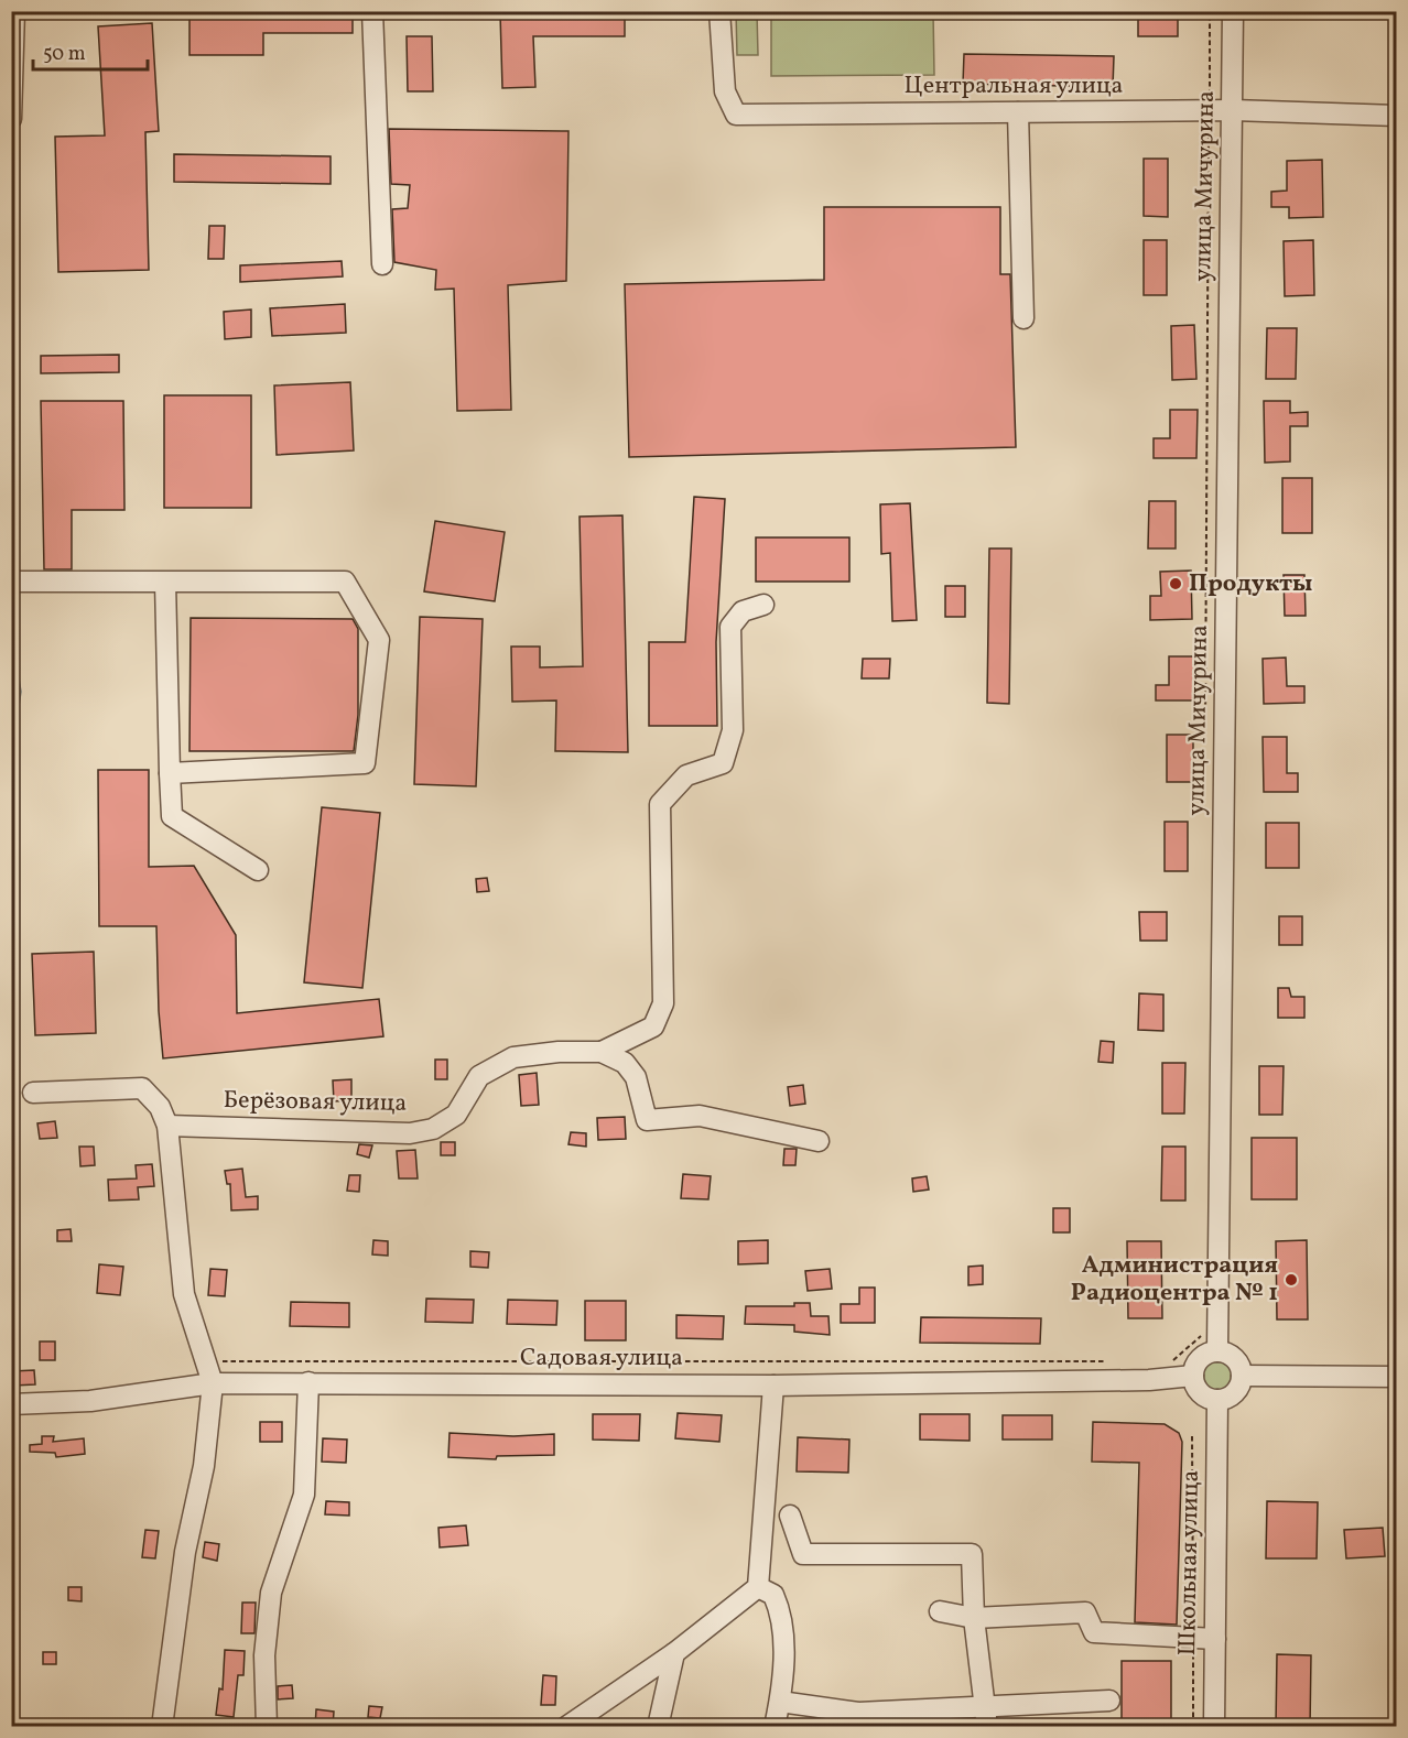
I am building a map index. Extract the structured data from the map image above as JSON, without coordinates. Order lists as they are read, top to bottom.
{
  "streets": {
    "street": [
      "Центральная улица",
      "улица Мичурина",
      "Берёзовая улица",
      "Садовая улица",
      "Школьная улица"
    ]
  },
  "crossings": [
    ["Центральная улица", "улица Мичурина"],
    ["улица Мичурина", "Садовая улица"],
    ["улица Мичурина", "Школьная улица"],
    ["Садовая улица", "Школьная улица"]
  ],
  "places": ["Продукты", "Администрация Радиоцентра № 1"],
  "scale_bar": "50 m"
}
